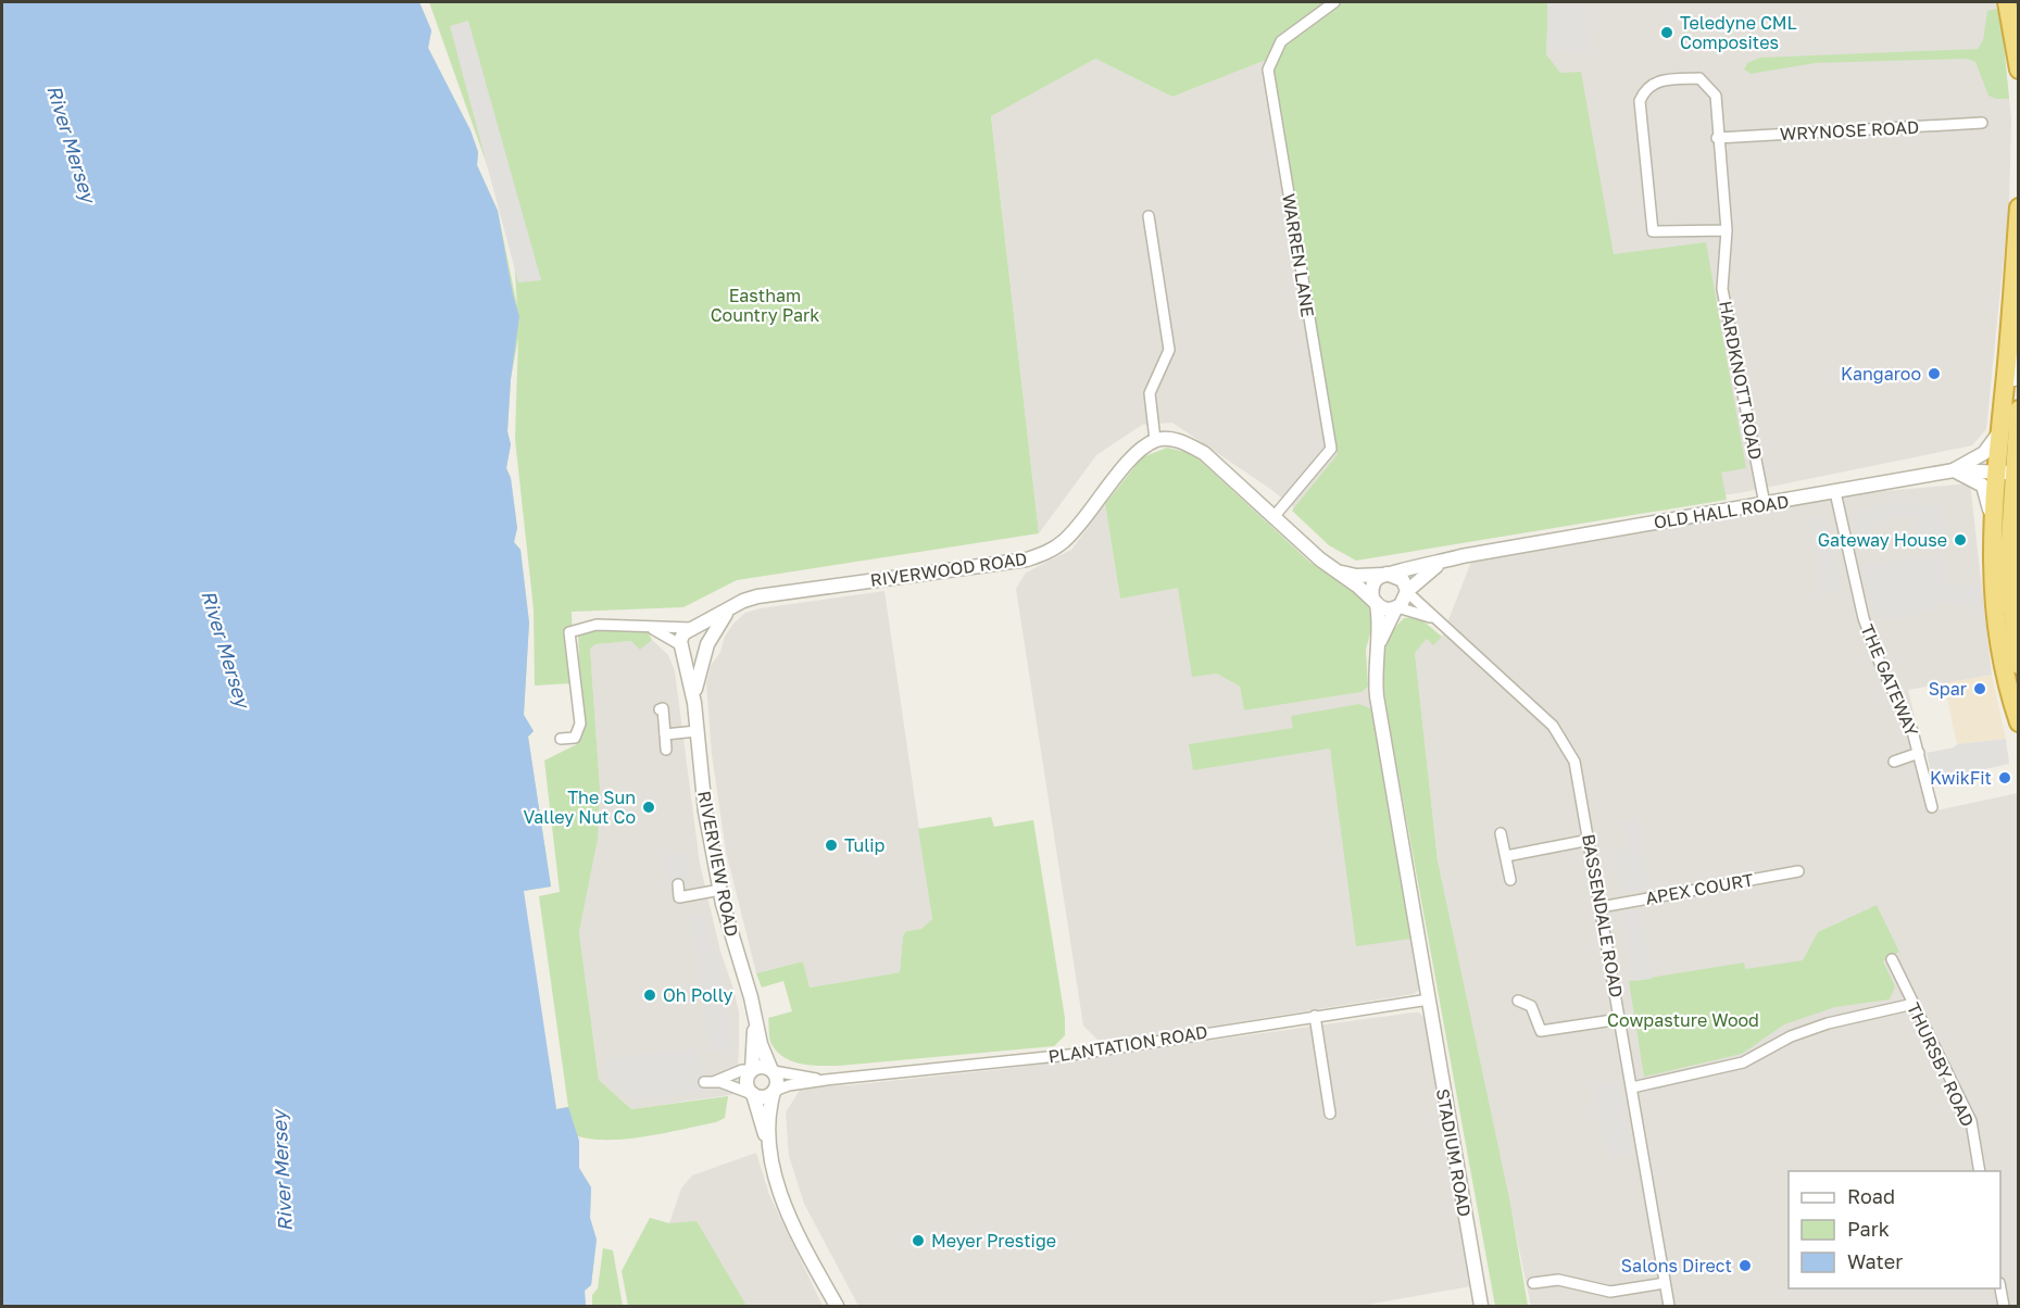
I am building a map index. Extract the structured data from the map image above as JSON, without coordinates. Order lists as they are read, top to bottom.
{
  "streets": {
    "street": [
      "WRYNOSE ROAD",
      "WARREN LANE",
      "HARDKNOTT ROAD",
      "OLD HALL ROAD",
      "RIVERWOOD ROAD",
      "THE GATEWAY",
      "RIVERVIEW ROAD",
      "APEX COURT",
      "BASSENDALE ROAD",
      "PLANTATION ROAD",
      "THURSBY ROAD",
      "STADIUM ROAD"
    ]
  },
  "crossings": [
    ["WRYNOSE ROAD", "HARDKNOTT ROAD"],
    ["HARDKNOTT ROAD", "OLD HALL ROAD"],
    ["OLD HALL ROAD", "THE GATEWAY"],
    ["OLD HALL ROAD", "BASSENDALE ROAD"],
    ["RIVERWOOD ROAD", "RIVERVIEW ROAD"],
    ["RIVERVIEW ROAD", "PLANTATION ROAD"],
    ["APEX COURT", "BASSENDALE ROAD"],
    ["PLANTATION ROAD", "STADIUM ROAD"]
  ],
  "water": ["River Mersey"],
  "parks": ["Eastham Country Park", "Cowpasture Wood"],
  "places": [
    "Teledyne CML Composites",
    "Kangaroo",
    "Gateway House",
    "Spar",
    "KwikFit",
    "The Sun Valley Nut Co",
    "Tulip",
    "Oh Polly",
    "Meyer Prestige",
    "Salons Direct"
  ],
  "legend": ["Road", "Park", "Water"]
}
